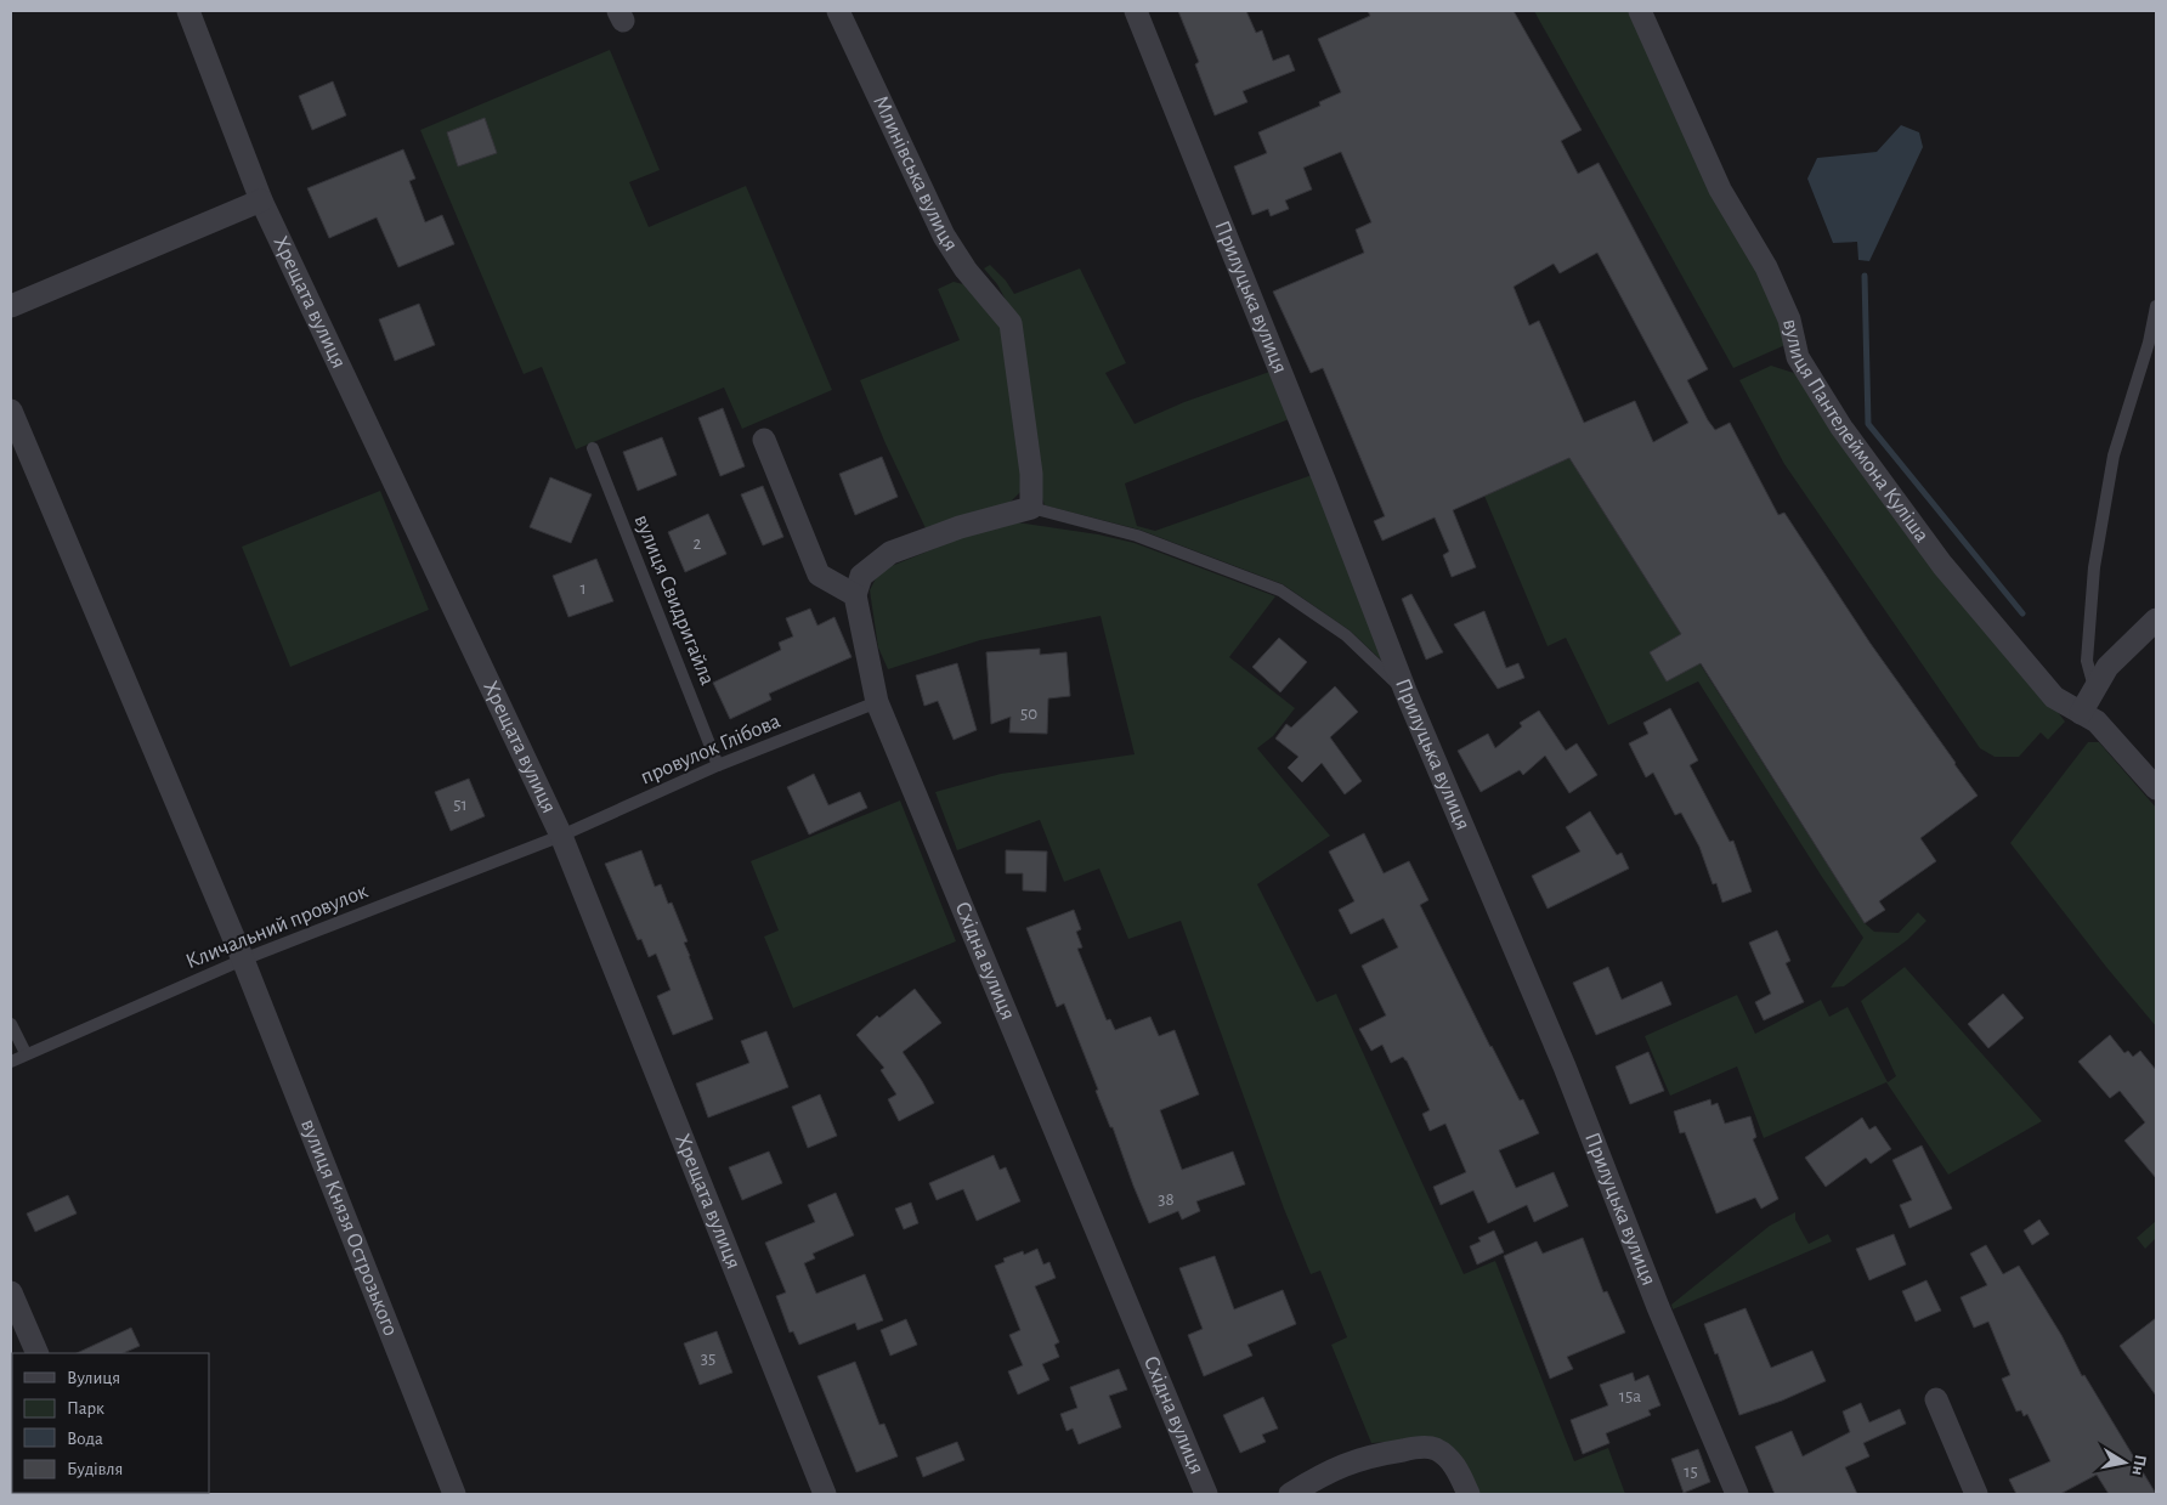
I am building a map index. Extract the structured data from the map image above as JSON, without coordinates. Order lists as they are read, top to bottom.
{
  "streets": {
    "street": [
      "Млинівська вулиця",
      "Прилуцька вулиця",
      "Хрещата вулиця",
      "вулиця Пантелеймона Куліша",
      "Східна вулиця",
      "вулиця Князя Острозького"
    ],
    "lane": ["вулиця Свидригайла", "провулок Глібова", "Кличальний провулок"]
  },
  "crossings": [
    ["Хрещата вулиця", "провулок Глібова"],
    ["Хрещата вулиця", "Кличальний провулок"],
    ["вулиця Свидригайла", "провулок Глібова"],
    ["провулок Глібова", "Кличальний провулок"],
    ["провулок Глібова", "Східна вулиця"],
    ["Кличальний провулок", "вулиця Князя Острозького"]
  ],
  "house_numbers": [
    "2",
    "1",
    "50",
    "51",
    "38",
    "35",
    "15а",
    "15"
  ],
  "legend": [
    "Вулиця",
    "Парк",
    "Вода",
    "Будівля"
  ],
  "north": "right"
}
